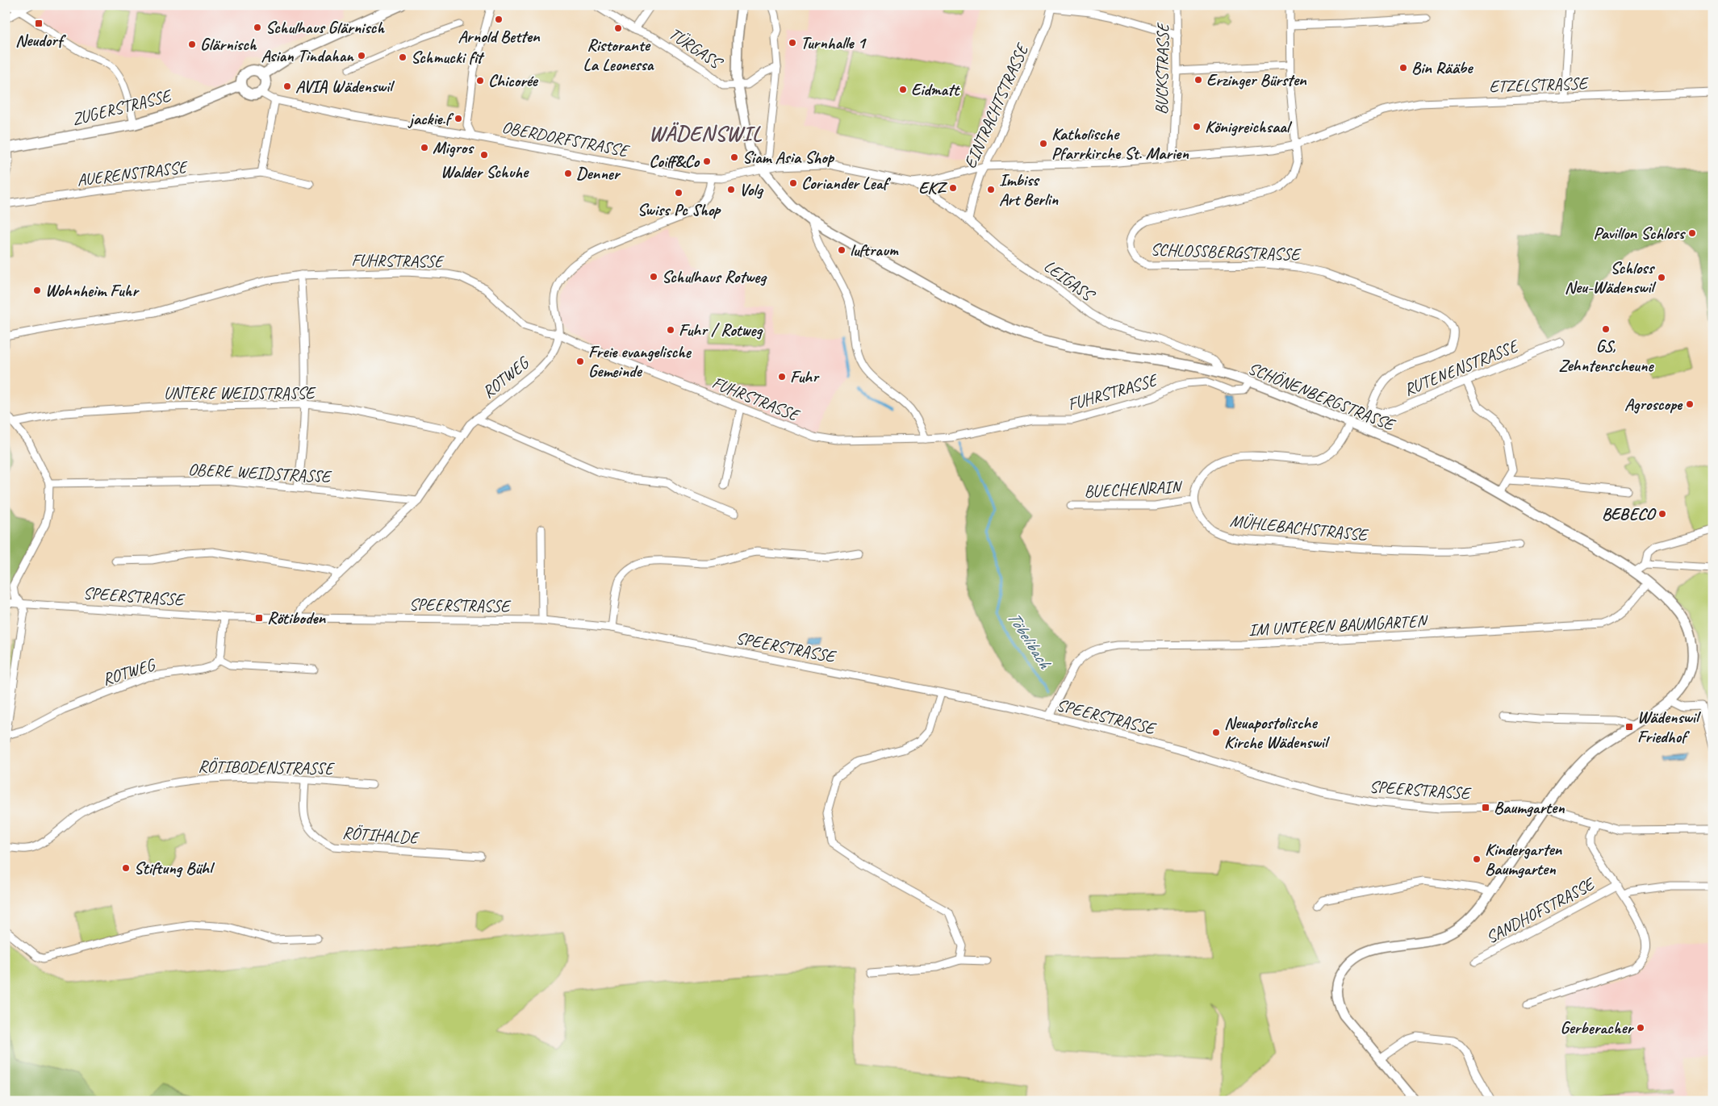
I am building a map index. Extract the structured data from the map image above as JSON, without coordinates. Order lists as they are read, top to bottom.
{
  "streets": {
    "main road": ["ZUGERSTRASSE"],
    "street": [
      "TÜRGASS",
      "BUCKSTRASSE",
      "ETZELSTRASSE",
      "EINTRACHTSTRASSE",
      "OBERDORFSTRASSE",
      "AUERENSTRASSE",
      "SCHLOSSBERGSTRASSE",
      "FUHRSTRASSE",
      "LEIGASS",
      "RUTENENSTRASSE",
      "ROTWEG",
      "UNTERE WEIDSTRASSE",
      "SCHÖNENBERGSTRASSE",
      "OBERE WEIDSTRASSE",
      "BUECHENRAIN",
      "MÜHLEBACHSTRASSE",
      "SPEERSTRASSE",
      "IM UNTEREN BAUMGARTEN",
      "RÖTIBODENSTRASSE",
      "RÖTIHALDE",
      "SANDHOFSTRASSE"
    ]
  },
  "crossings": [
    ["TÜRGASS", "SCHÖNENBERGSTRASSE"],
    ["BUCKSTRASSE", "ETZELSTRASSE"],
    ["ETZELSTRASSE", "EINTRACHTSTRASSE"],
    ["ETZELSTRASSE", "OBERDORFSTRASSE"],
    ["ETZELSTRASSE", "SCHLOSSBERGSTRASSE"],
    ["EINTRACHTSTRASSE", "OBERDORFSTRASSE"],
    ["EINTRACHTSTRASSE", "LEIGASS"],
    ["ZUGERSTRASSE", "OBERDORFSTRASSE"],
    ["OBERDORFSTRASSE", "LEIGASS"],
    ["OBERDORFSTRASSE", "ROTWEG"],
    ["OBERDORFSTRASSE", "SCHÖNENBERGSTRASSE"],
    ["SCHLOSSBERGSTRASSE", "RUTENENSTRASSE"],
    ["SCHLOSSBERGSTRASSE", "SCHÖNENBERGSTRASSE"],
    ["FUHRSTRASSE", "ROTWEG"],
    ["FUHRSTRASSE", "SCHÖNENBERGSTRASSE"],
    ["LEIGASS", "SCHÖNENBERGSTRASSE"],
    ["ROTWEG", "UNTERE WEIDSTRASSE"],
    ["ROTWEG", "OBERE WEIDSTRASSE"],
    ["ROTWEG", "SPEERSTRASSE"],
    ["SCHÖNENBERGSTRASSE", "SPEERSTRASSE"],
    ["SCHÖNENBERGSTRASSE", "IM UNTEREN BAUMGARTEN"],
    ["BUECHENRAIN", "MÜHLEBACHSTRASSE"],
    ["SPEERSTRASSE", "IM UNTEREN BAUMGARTEN"],
    ["RÖTIBODENSTRASSE", "RÖTIHALDE"]
  ],
  "districts": ["WÄDENSWIL"],
  "water": ["Töbelibach"],
  "places": {
    "other": [
      "Arnold Betten",
      "Schulhaus Glärnisch",
      "Ristorante La Leonessa",
      "Turnhalle 1",
      "Glärnisch",
      "Asian Tindahan",
      "Schmucki fit",
      "Bin Rääbe",
      "Erzinger Bürsten",
      "Chicorée",
      "AVIA Wädenswil",
      "Eidmatt",
      "jackie.f",
      "Königreichsaal",
      "Katholische Pfarrkirche St. Marien",
      "Migros",
      "Walder Schuhe",
      "Siam Asia Shop",
      "Coiff&Co",
      "Denner",
      "Coriander Leaf",
      "EKZ",
      "Volg",
      "Imbiss Art Berlin",
      "Swiss Pc Shop",
      "Pavillon Schloss",
      "luftraum",
      "Schulhaus Rotweg",
      "Schloss Neu-Wädenswil",
      "Wohnheim Fuhr",
      "GS, Zehntenscheune",
      "Fuhr / Rotweg",
      "Freie evangelische Gemeinde",
      "Fuhr",
      "Agroscope",
      "BEBECO",
      "Neuapostolische Kirche Wädenswil",
      "Kindergarten Baumgarten",
      "Stiftung Bühl",
      "Gerberacher"
    ],
    "transit": [
      "Neudorf",
      "Rötiboden",
      "Wädenswil Friedhof",
      "Baumgarten"
    ]
  }
}
